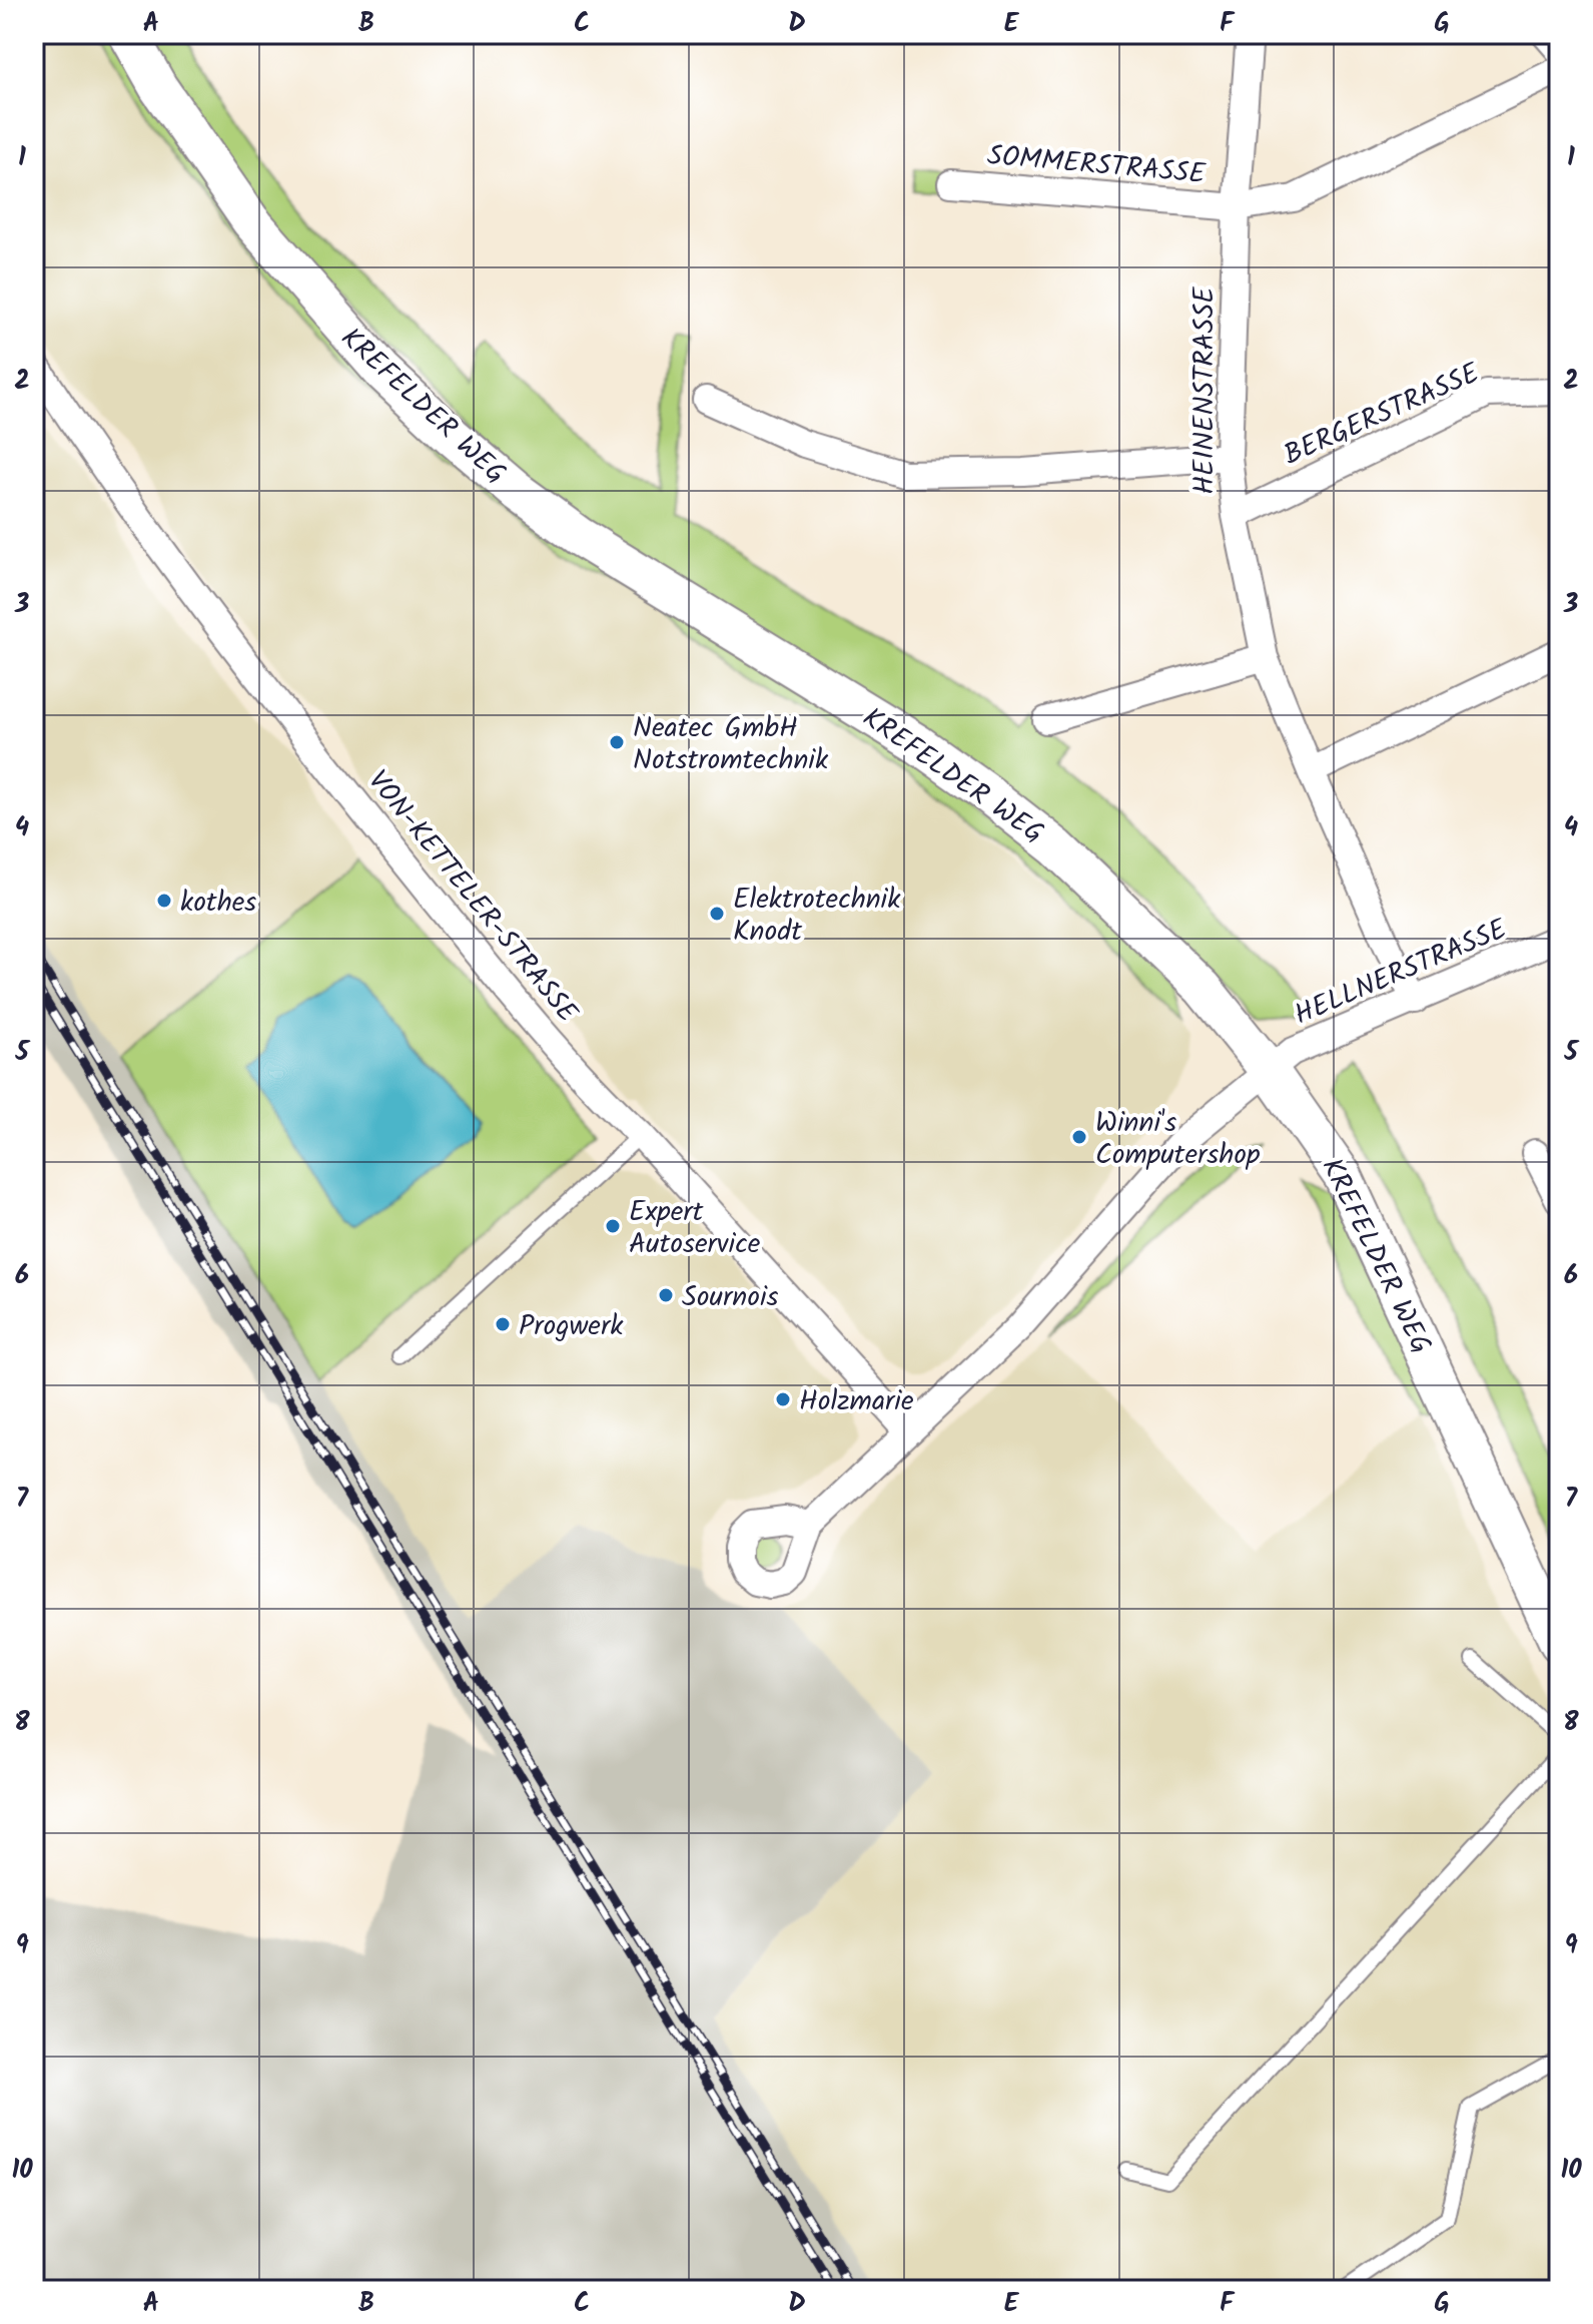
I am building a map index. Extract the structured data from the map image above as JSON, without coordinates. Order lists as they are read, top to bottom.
{
  "streets": {
    "street": [
      "SOMMERSTRASSE",
      "HEINENSTRASSE",
      "KREFELDER WEG",
      "BERGERSTRASSE",
      "VON-KETTELER-STRASSE",
      "HELLNERSTRASSE"
    ]
  },
  "crossings": [
    ["SOMMERSTRASSE", "HEINENSTRASSE"],
    ["HEINENSTRASSE", "BERGERSTRASSE"],
    ["HEINENSTRASSE", "HELLNERSTRASSE"],
    ["KREFELDER WEG", "HELLNERSTRASSE"]
  ],
  "places": [
    "Neatec GmbH Notstromtechnik",
    "kothes",
    "Elektrotechnik Knodt",
    "Winni's Computershop",
    "Expert Autoservice",
    "Sournois",
    "Progwerk",
    "Holzmarie"
  ],
  "grid": {
    "columns": [
      "A",
      "B",
      "C",
      "D",
      "E",
      "F",
      "G"
    ],
    "rows": [
      "1",
      "2",
      "3",
      "4",
      "5",
      "6",
      "7",
      "8",
      "9",
      "10"
    ]
  }
}
